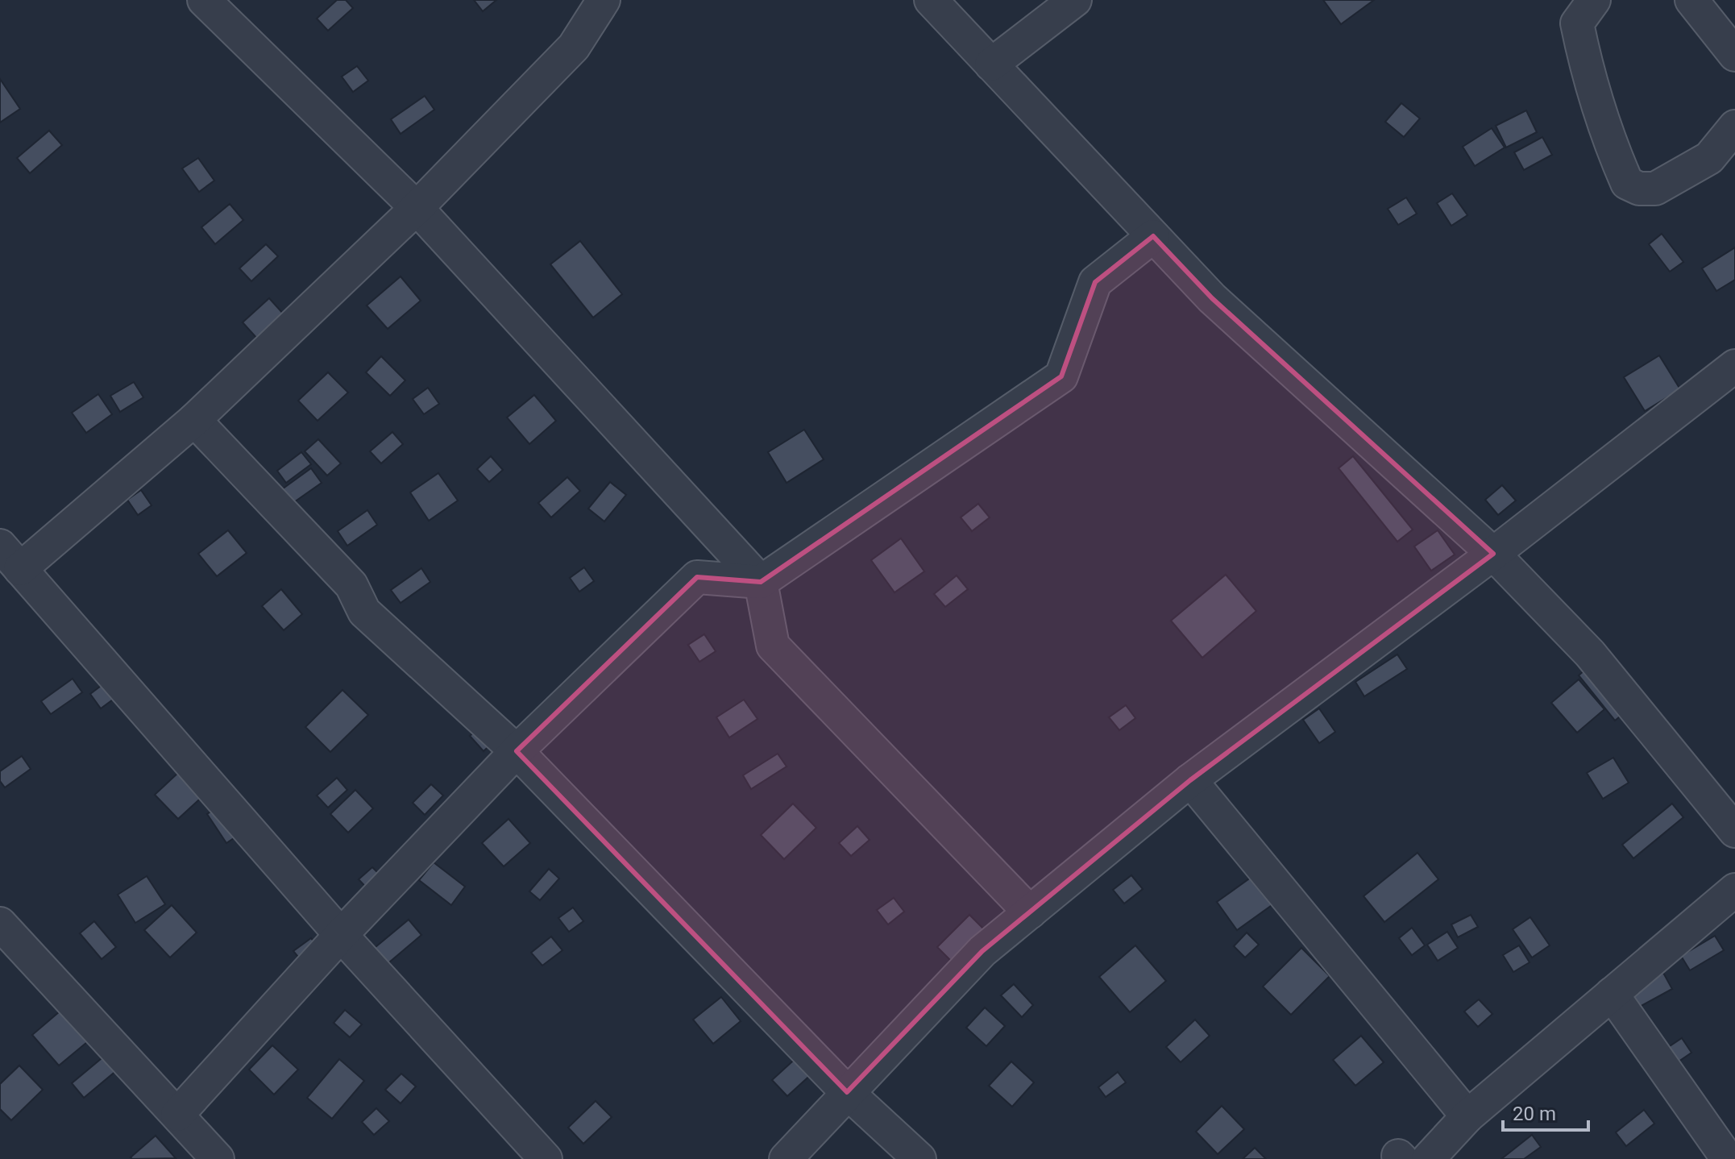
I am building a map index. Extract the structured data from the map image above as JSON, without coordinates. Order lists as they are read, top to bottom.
{
  "scale_bar": "20 m"
}
